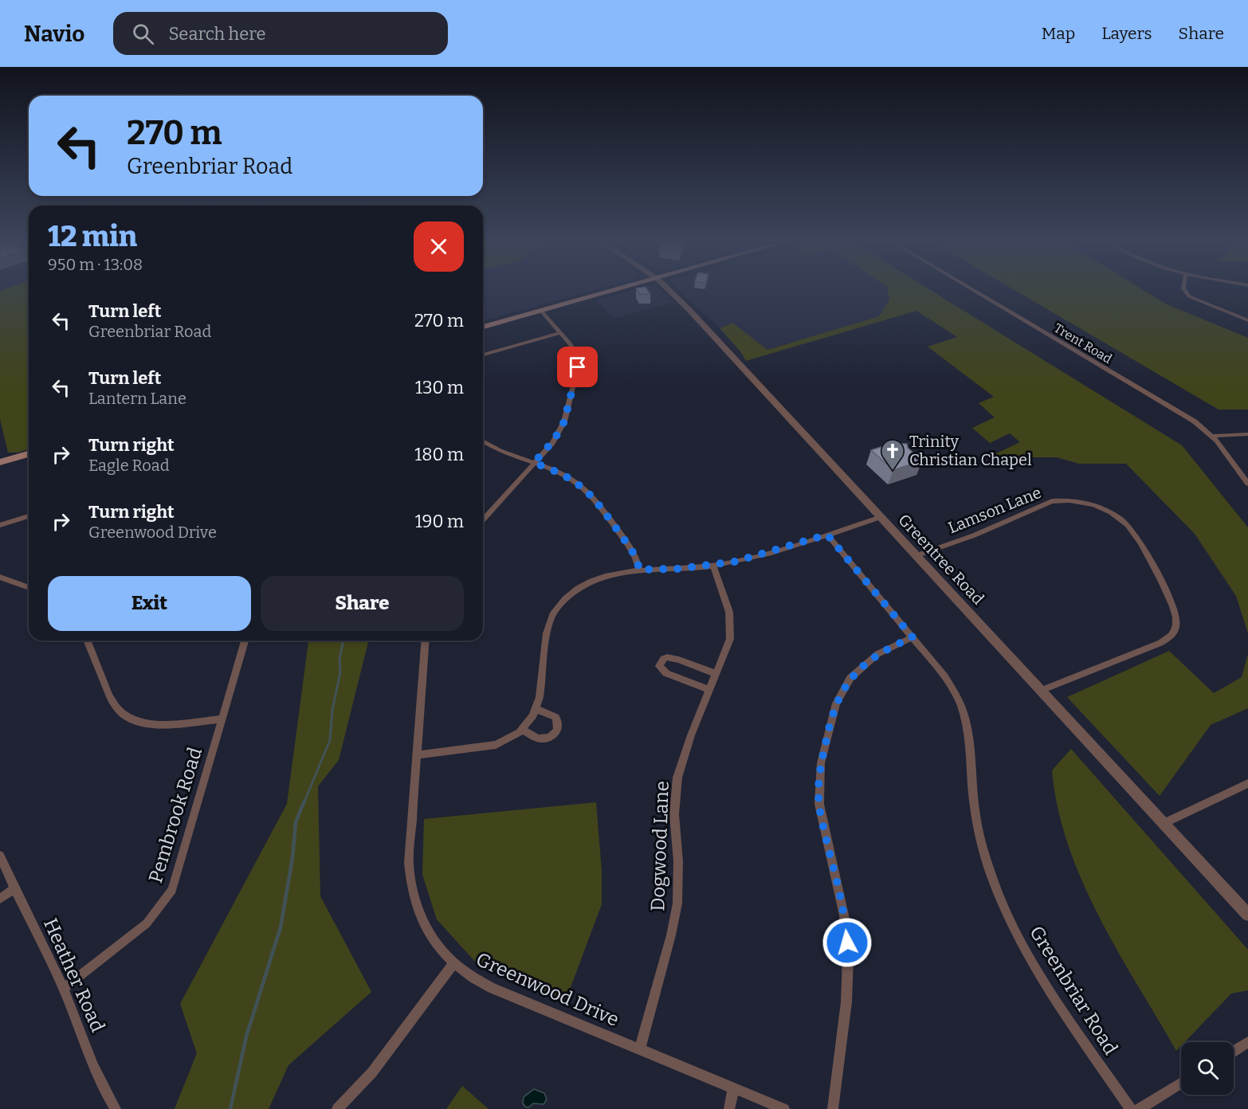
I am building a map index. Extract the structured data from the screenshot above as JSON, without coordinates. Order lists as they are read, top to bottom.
{
  "streets": {
    "street": [
      "Trent Road",
      "Lamson Lane",
      "Greentree Road",
      "Pembrook Road",
      "Dogwood Lane",
      "Heather Road",
      "Greenwood Drive",
      "Greenbriar Road"
    ]
  },
  "crossings": [
    ["Lamson Lane", "Greentree Road"],
    ["Pembrook Road", "Heather Road"],
    ["Dogwood Lane", "Greenwood Drive"]
  ],
  "places": {
    "church": ["Trinity Christian Chapel"]
  },
  "page": {
    "header": "Navio",
    "search": "Search here",
    "nav": ["Map", "Layers", "Share"],
    "turn": ["270 m", "Greenbriar Road"],
    "heading": ["12 min", "950 m · 13:08"],
    "list": [
      {
        "name": "Turn left",
        "note": "Greenbriar Road",
        "value": "270 m"
      },
      {
        "name": "Turn left",
        "note": "Lantern Lane",
        "value": "130 m"
      },
      {
        "name": "Turn right",
        "note": "Eagle Road",
        "value": "180 m"
      },
      {
        "name": "Turn right",
        "note": "Greenwood Drive",
        "value": "190 m"
      }
    ],
    "buttons": ["Exit", "Share"]
  }
}
